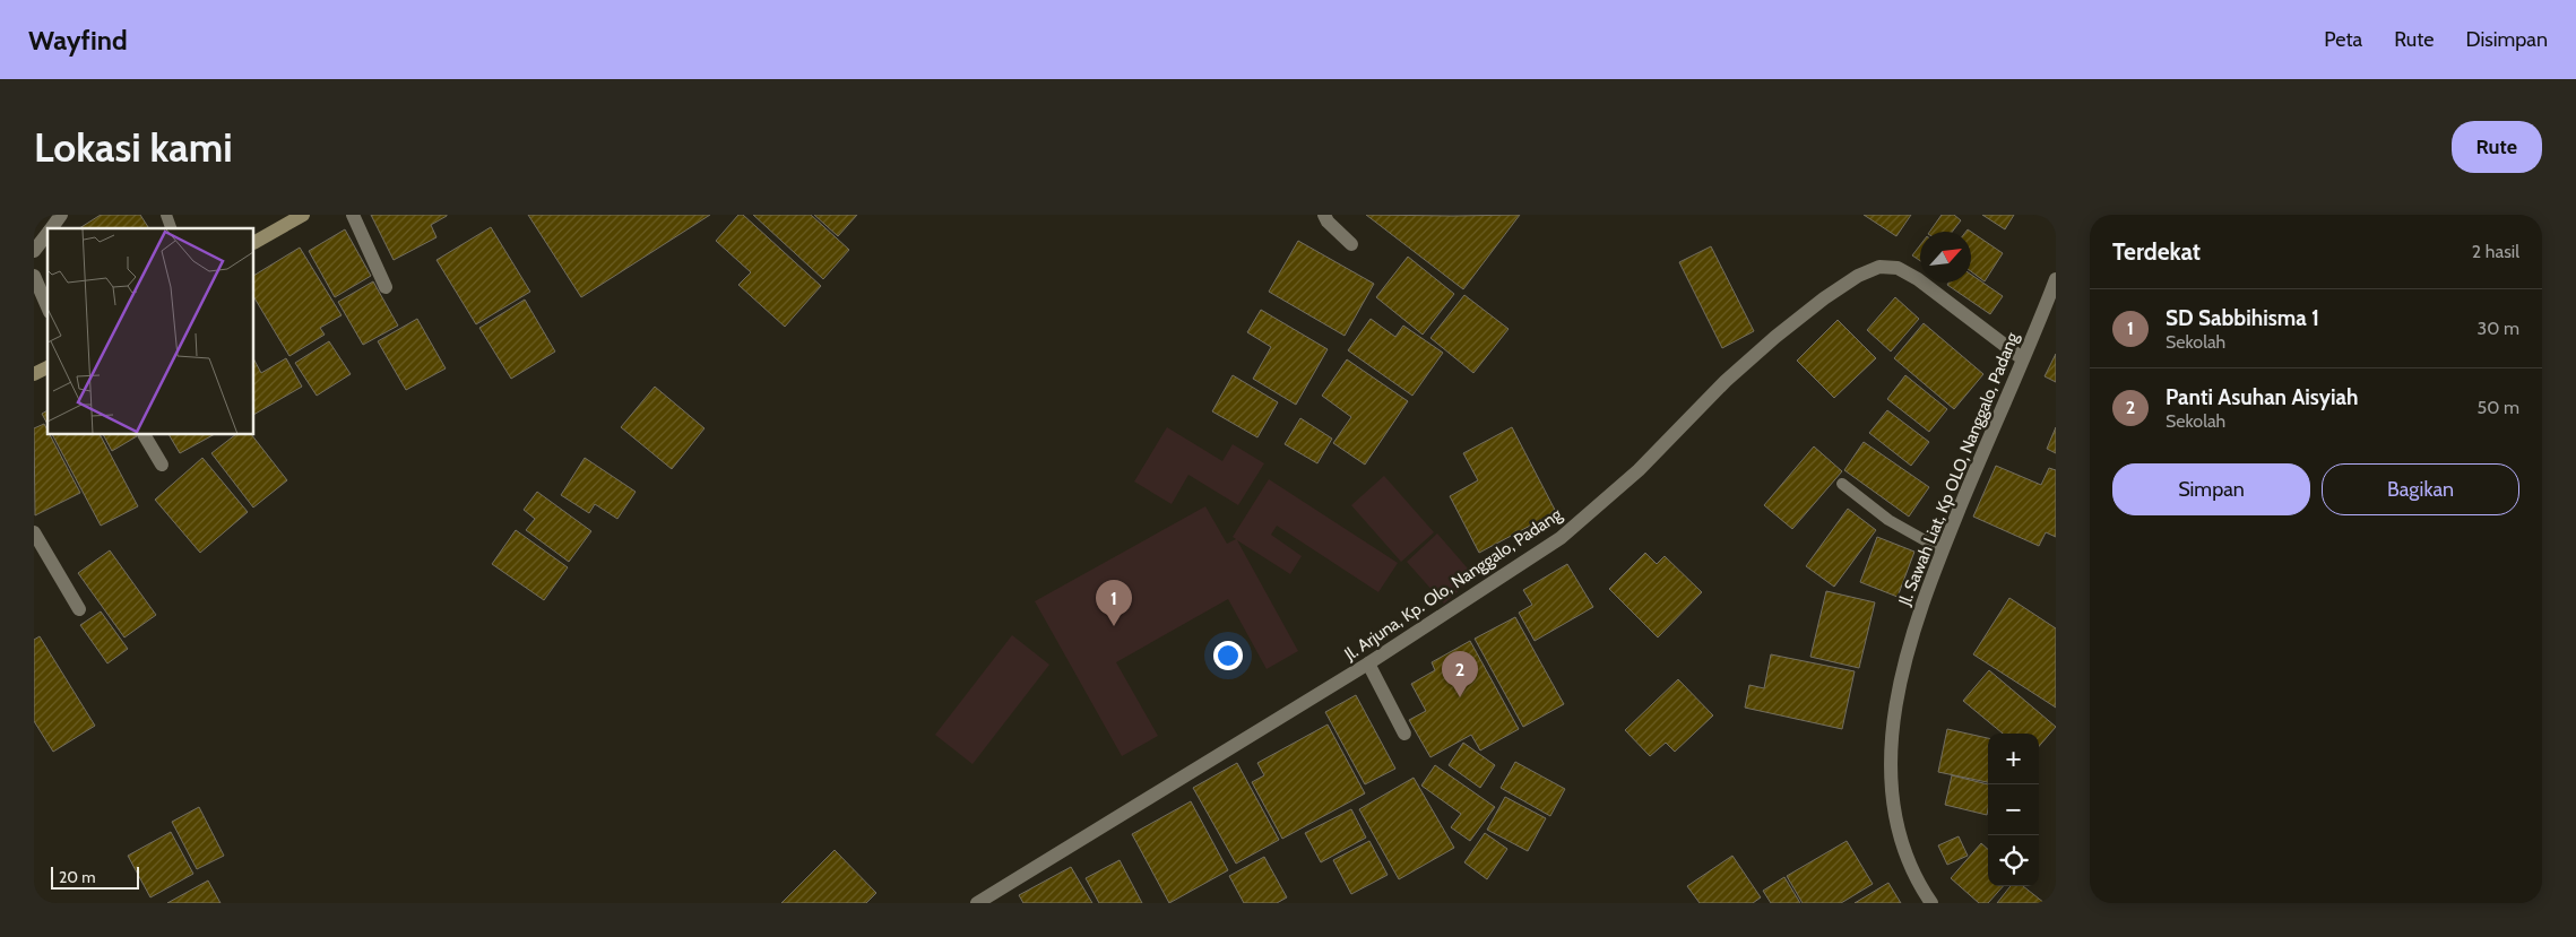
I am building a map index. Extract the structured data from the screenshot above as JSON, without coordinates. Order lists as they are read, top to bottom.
{
  "streets": {
    "street": ["Jl. Sawah Liat, Kp OLO, Nanggalo, Padang", "Jl. Arjuna, Kp. Olo, Nanggalo, Padang"]
  },
  "crossings": [
    ["Jl. Sawah Liat, Kp OLO, Nanggalo, Padang", "Jl. Arjuna, Kp. Olo, Nanggalo, Padang"]
  ],
  "scale_bar": "20 m",
  "north": "top right",
  "page": {
    "header": "Wayfind",
    "nav": ["Peta", "Rute", "Disimpan"],
    "buttons": [
      "Rute",
      ["Simpan", "Bagikan"]
    ],
    "title": "Lokasi kami",
    "heading": ["Terdekat", "2 hasil"],
    "list": [
      {
        "mark": "1",
        "name": "SD Sabbihisma 1",
        "note": "Sekolah",
        "value": "30 m"
      },
      {
        "mark": "2",
        "name": "Panti Asuhan Aisyiah",
        "note": "Sekolah",
        "value": "50 m"
      }
    ],
    "pins": ["1", "2"],
    "map_buttons": ["+", "−"],
    "scale": "20 m"
  }
}
